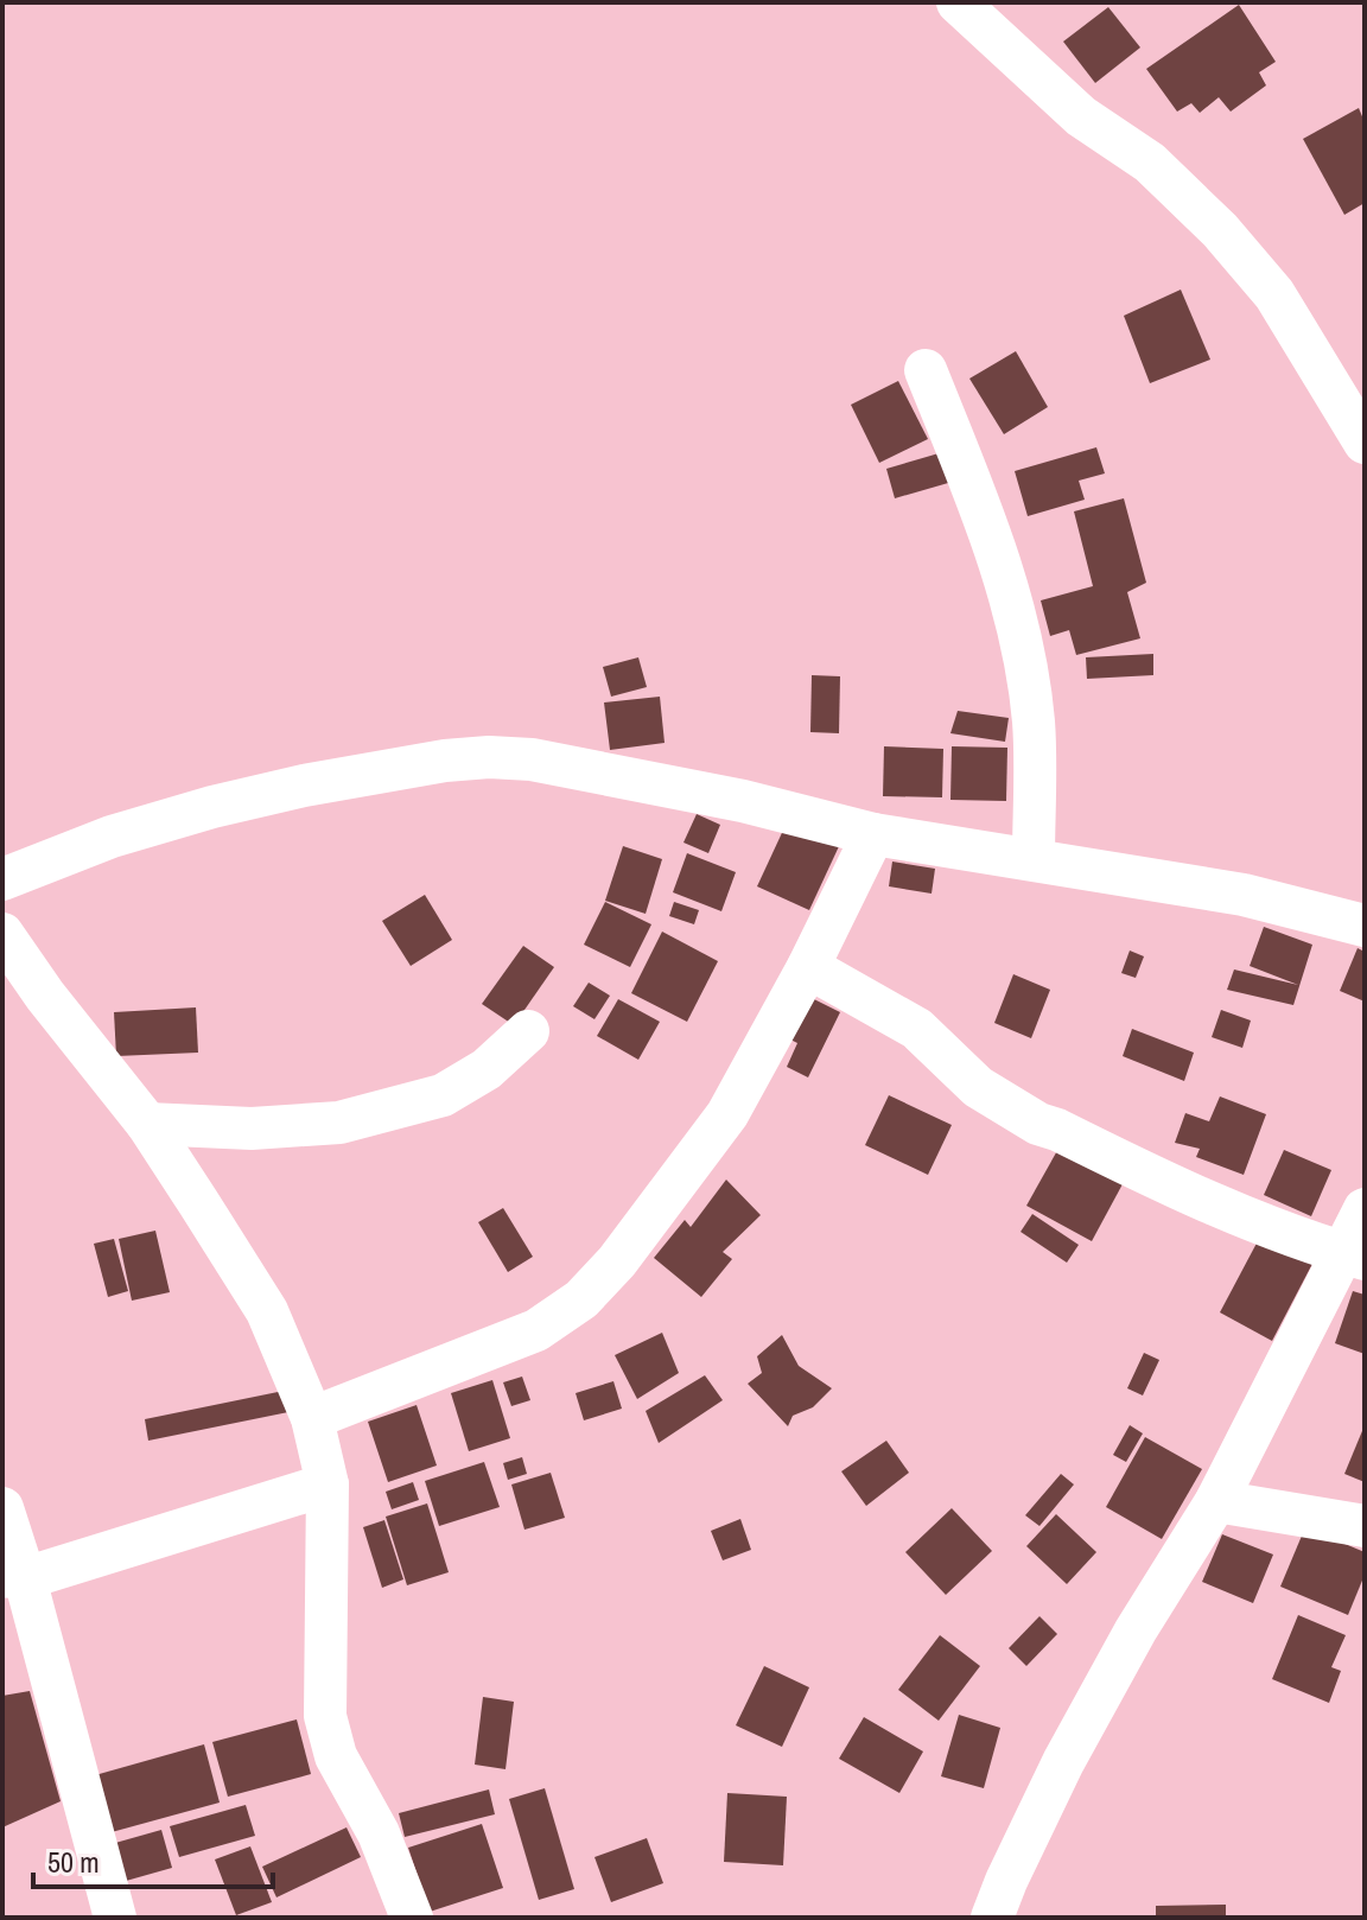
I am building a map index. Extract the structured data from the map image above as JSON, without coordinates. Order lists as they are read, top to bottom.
{
  "scale_bar": "50 m"
}
